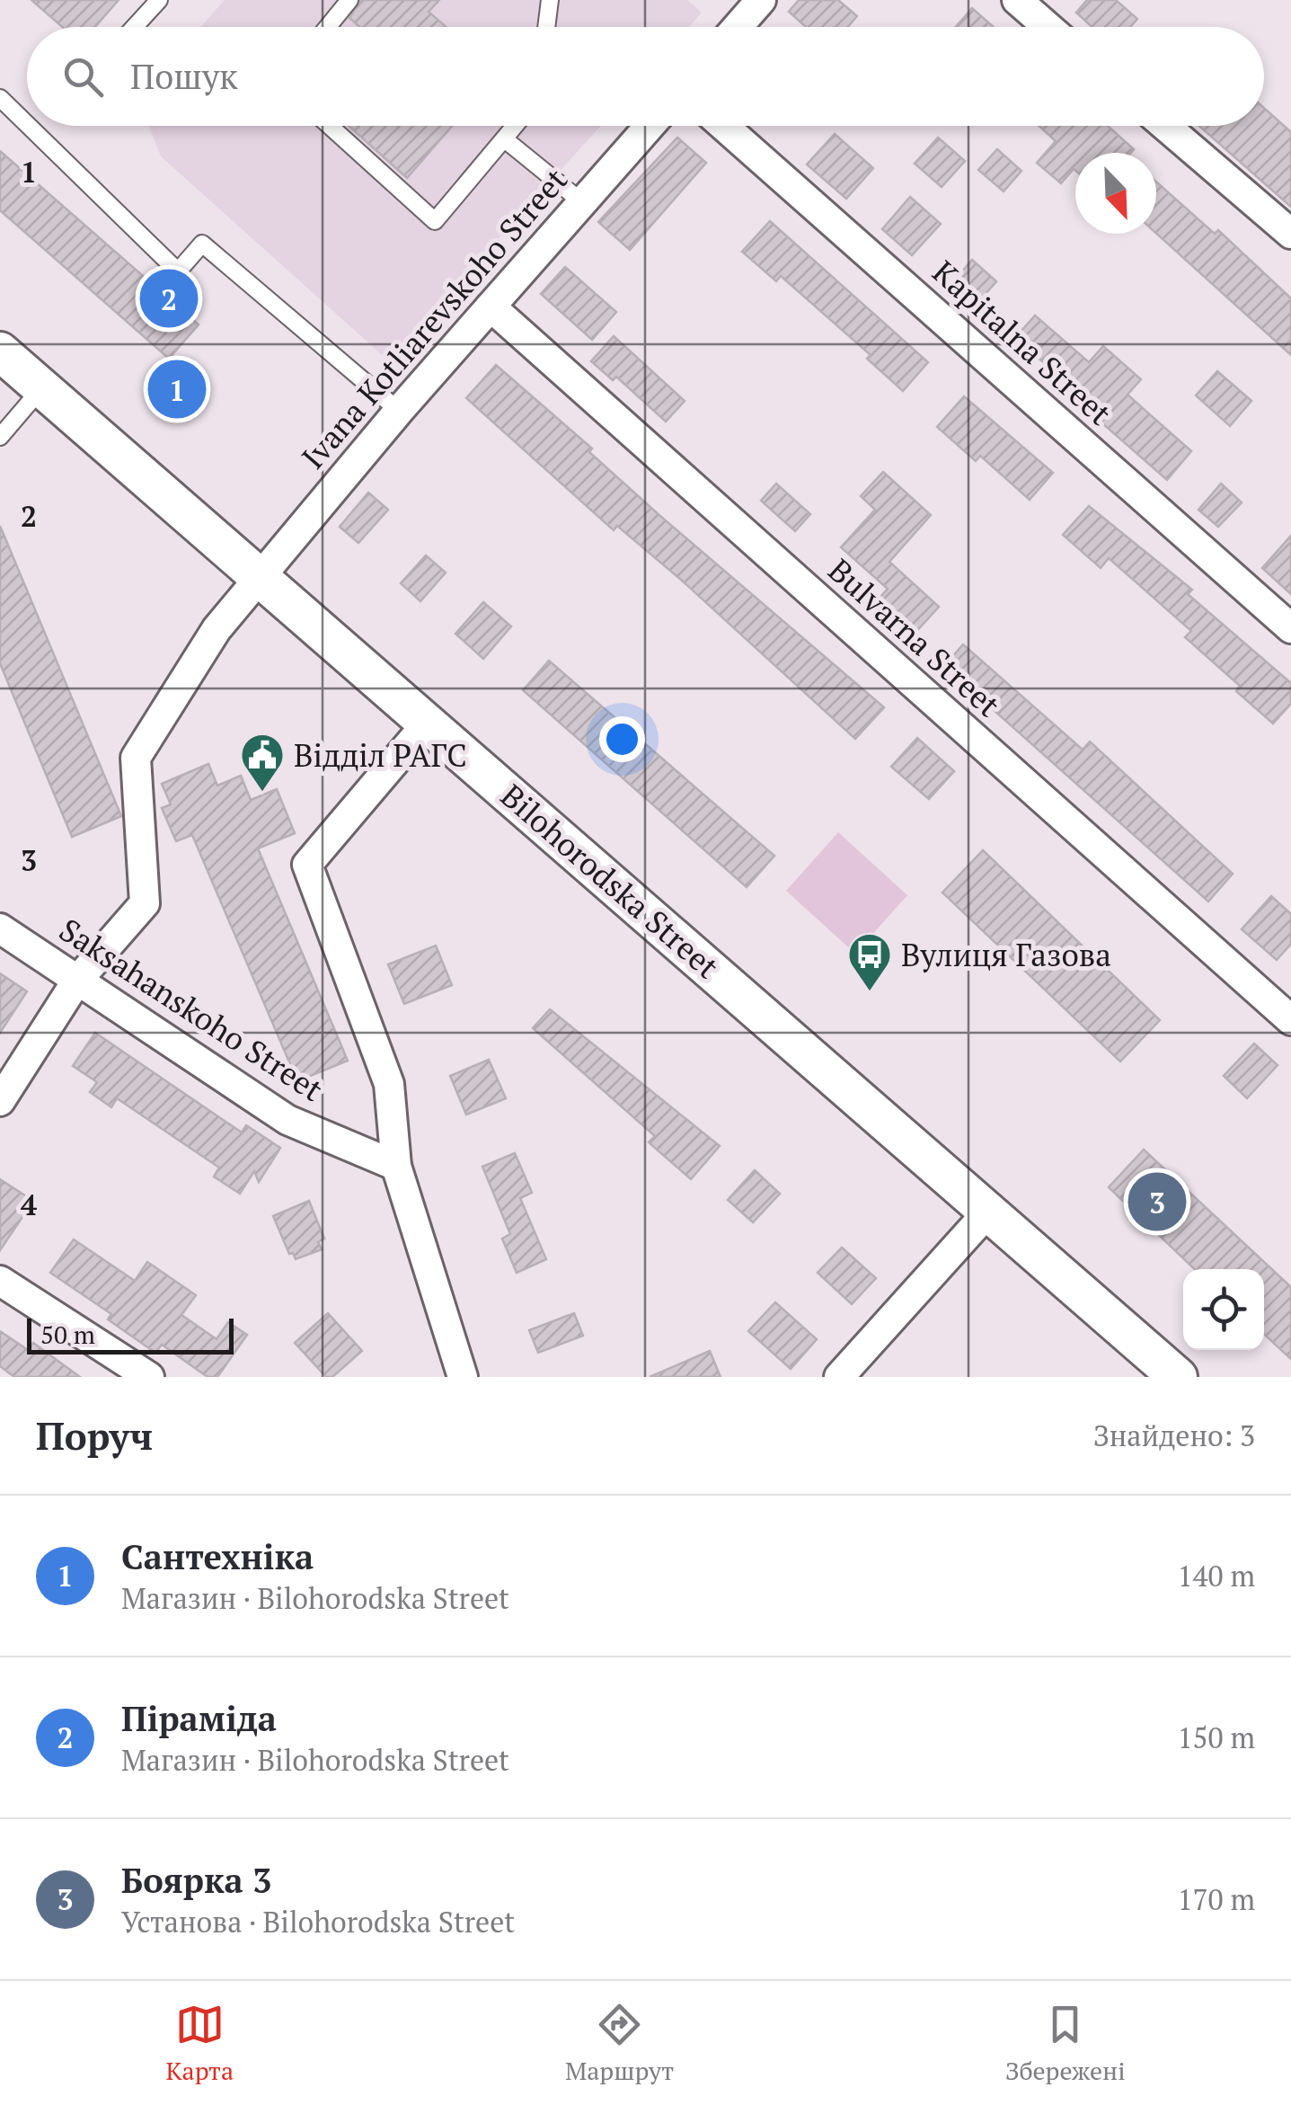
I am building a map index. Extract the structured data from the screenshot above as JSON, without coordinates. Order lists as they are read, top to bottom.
{
  "streets": {
    "street": [
      "Ivana Kotliarevskoho Street",
      "Kapitalna Street",
      "Bulvarna Street",
      "Bilohorodska Street",
      "Saksahanskoho Street"
    ]
  },
  "crossings": [
    ["Ivana Kotliarevskoho Street", "Bulvarna Street"],
    ["Ivana Kotliarevskoho Street", "Bilohorodska Street"],
    ["Ivana Kotliarevskoho Street", "Saksahanskoho Street"]
  ],
  "places": {
    "public building": ["Відділ РАГС"],
    "bus stop": ["Вулиця Газова"]
  },
  "scale_bar": "50 m",
  "north": "bottom right",
  "page": {
    "search": "Пошук",
    "pins": ["2", "1", "3"],
    "scale": "50 m",
    "heading": ["Поруч", "Знайдено: 3"],
    "list": [
      {
        "mark": "1",
        "name": "Сантехніка",
        "note": "Магазин · Bilohorodska Street",
        "value": "140 m"
      },
      {
        "mark": "2",
        "name": "Піраміда",
        "note": "Магазин · Bilohorodska Street",
        "value": "150 m"
      },
      {
        "mark": "3",
        "name": "Боярка 3",
        "note": "Установа · Bilohorodska Street",
        "value": "170 m"
      }
    ],
    "nav": ["Карта", "Маршрут", "Збережені"]
  },
  "grid": {
    "rows": [
      "1",
      "2",
      "3",
      "4"
    ]
  }
}
